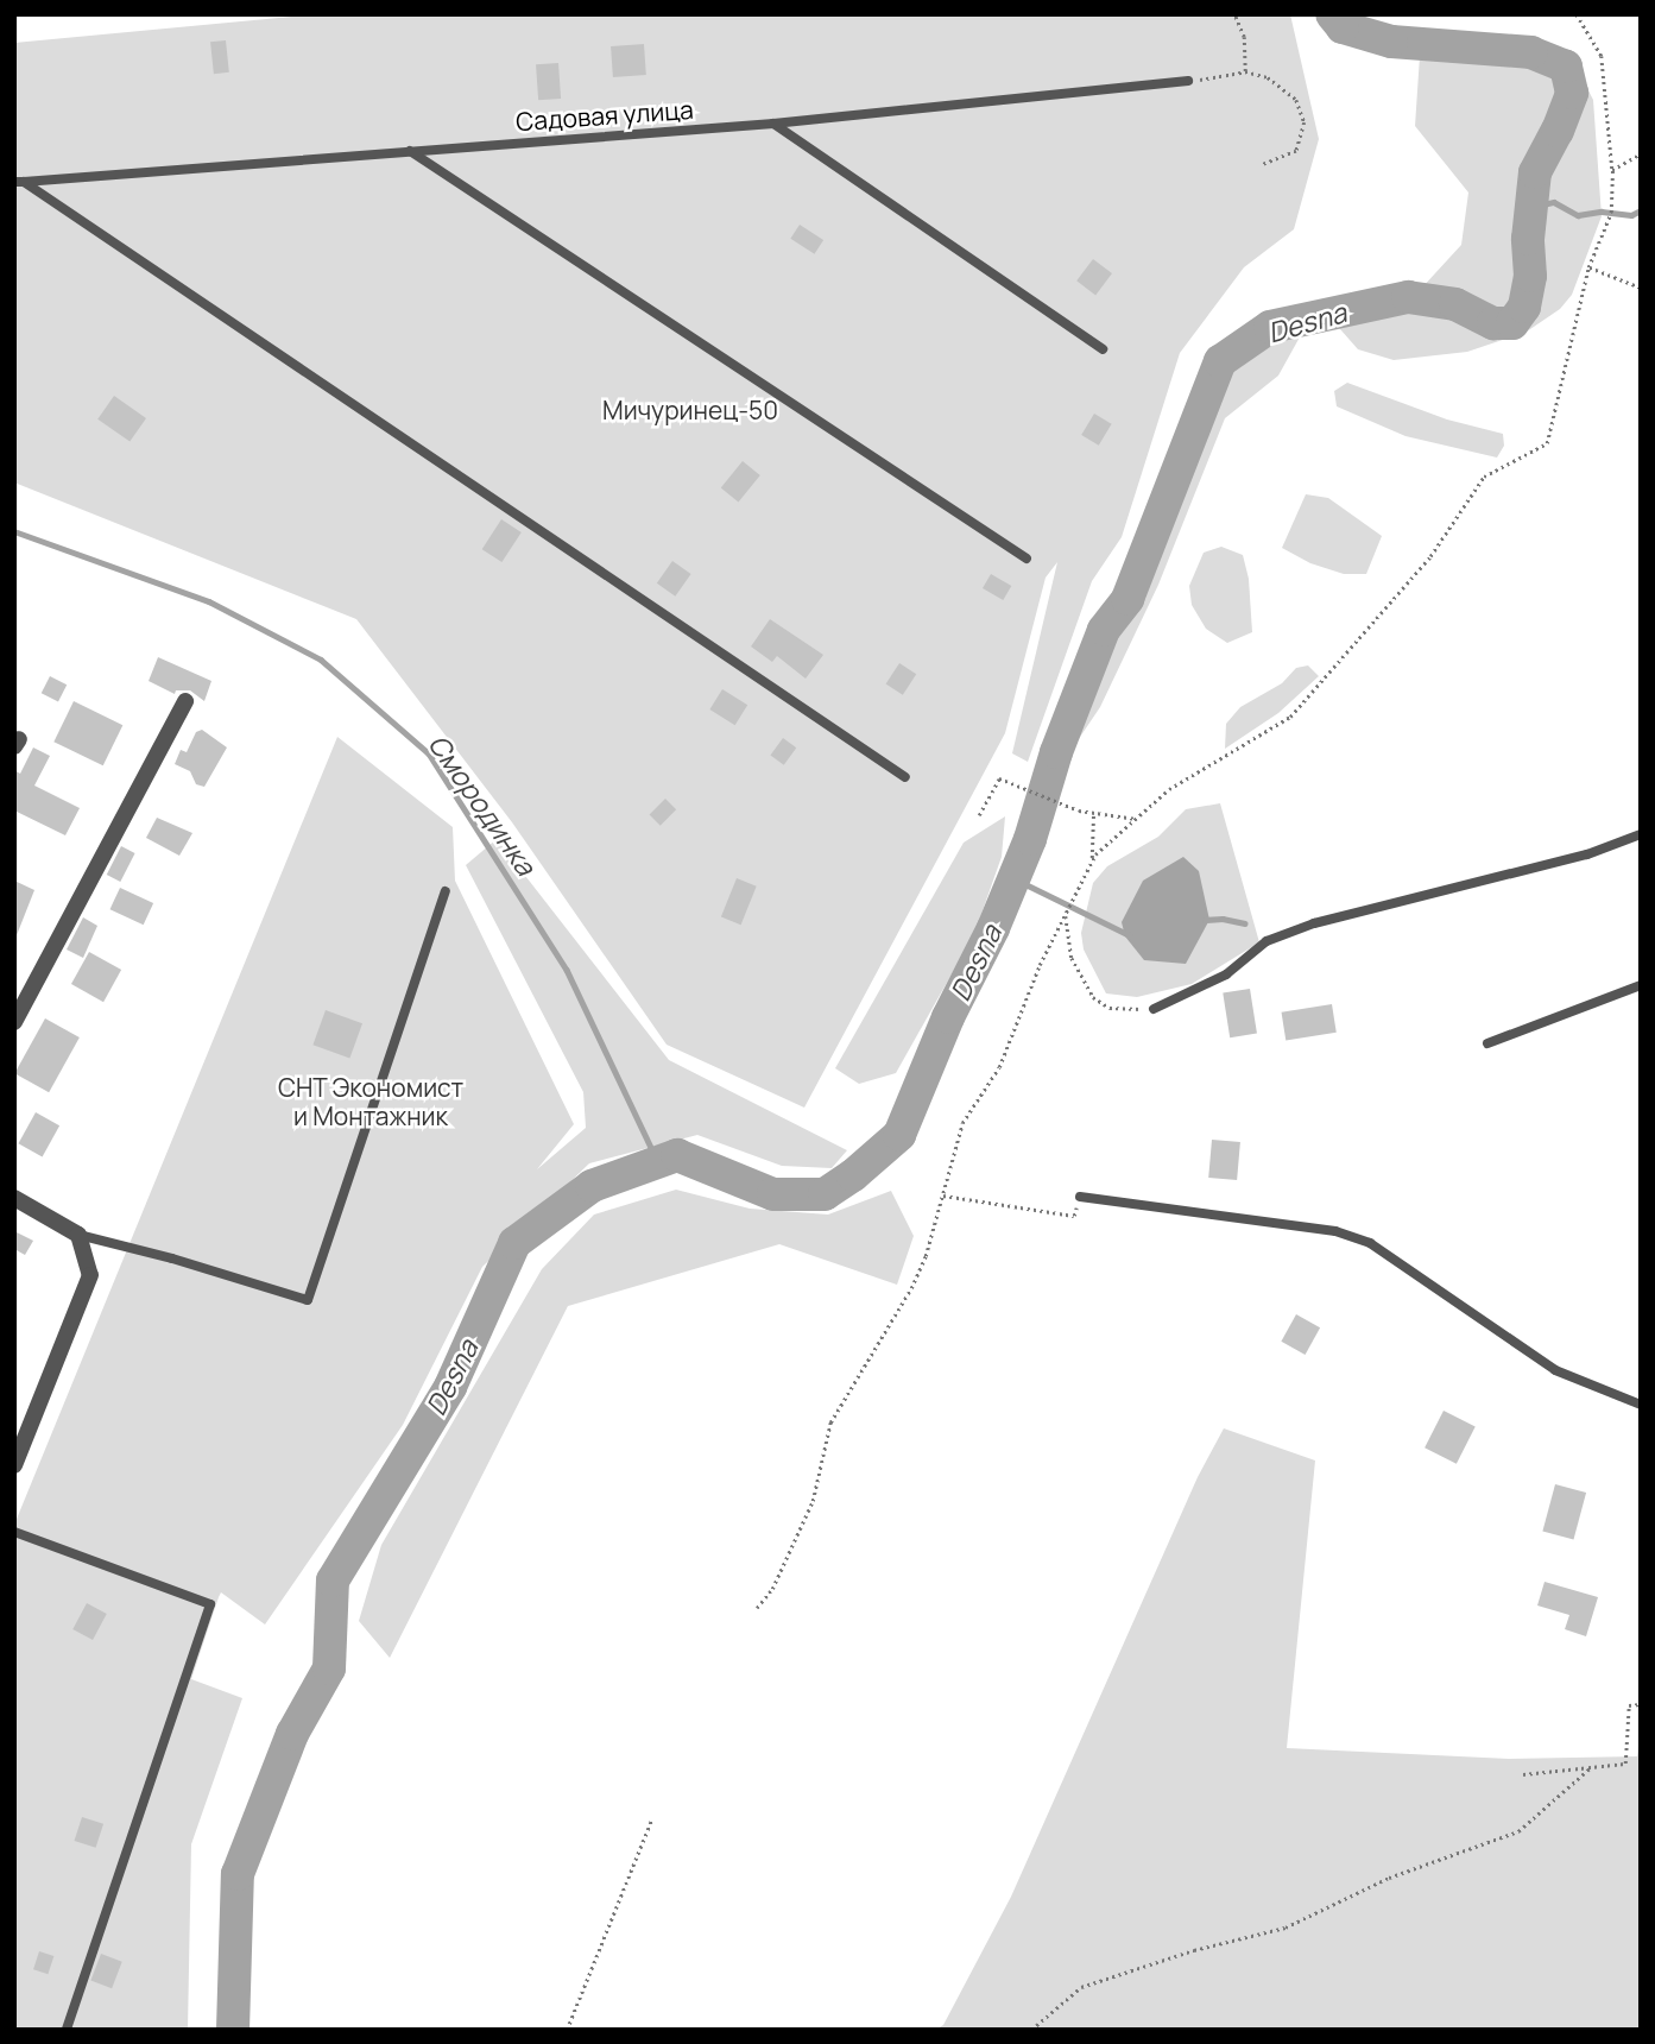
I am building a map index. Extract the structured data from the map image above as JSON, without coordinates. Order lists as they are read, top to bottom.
{
  "streets": {
    "lane": ["Садовая улица"]
  },
  "water": ["Desna", "Смородинка"],
  "parks": ["Мичуринец-50", "СНТ Экономист и Монтажник"]
}
